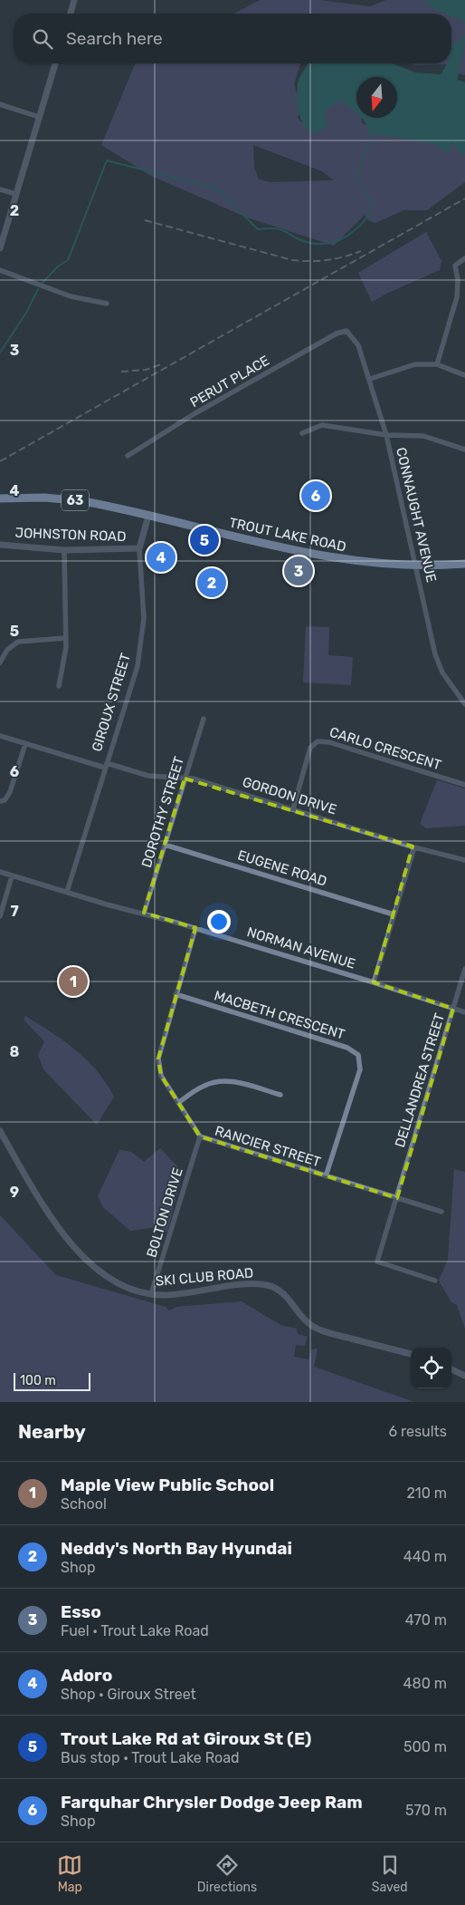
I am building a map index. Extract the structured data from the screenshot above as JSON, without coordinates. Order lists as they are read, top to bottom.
{
  "streets": {
    "main road": ["63", "TROUT LAKE ROAD"],
    "street": [
      "PERUT PLACE",
      "CONNAUGHT AVENUE",
      "JOHNSTON ROAD",
      "GIROUX STREET",
      "CARLO CRESCENT",
      "GORDON DRIVE",
      "DOROTHY STREET",
      "EUGENE ROAD",
      "NORMAN AVENUE",
      "MACBETH CRESCENT",
      "DELLANDREA STREET",
      "RANCIER STREET",
      "BOLTON DRIVE",
      "SKI CLUB ROAD"
    ]
  },
  "crossings": [
    ["PERUT PLACE", "CONNAUGHT AVENUE"],
    ["CONNAUGHT AVENUE", "TROUT LAKE ROAD"],
    ["JOHNSTON ROAD", "GIROUX STREET"],
    ["TROUT LAKE ROAD", "GIROUX STREET"],
    ["GIROUX STREET", "GORDON DRIVE"],
    ["GIROUX STREET", "NORMAN AVENUE"],
    ["CARLO CRESCENT", "GORDON DRIVE"],
    ["GORDON DRIVE", "DOROTHY STREET"],
    ["DOROTHY STREET", "EUGENE ROAD"],
    ["DOROTHY STREET", "NORMAN AVENUE"],
    ["NORMAN AVENUE", "DELLANDREA STREET"],
    ["NORMAN AVENUE", "RANCIER STREET"],
    ["MACBETH CRESCENT", "RANCIER STREET"],
    ["DELLANDREA STREET", "RANCIER STREET"],
    ["RANCIER STREET", "BOLTON DRIVE"],
    ["BOLTON DRIVE", "SKI CLUB ROAD"]
  ],
  "scale_bar": "100 m",
  "north": "bottom",
  "page": {
    "search": "Search here",
    "pins": [
      "6",
      "5",
      "4",
      "3",
      "2",
      "1"
    ],
    "scale": "100 m",
    "heading": ["Nearby", "6 results"],
    "list": [
      {
        "mark": "1",
        "name": "Maple View Public School",
        "note": "School",
        "value": "210 m"
      },
      {
        "mark": "2",
        "name": "Neddy's North Bay Hyundai",
        "note": "Shop",
        "value": "440 m"
      },
      {
        "mark": "3",
        "name": "Esso",
        "note": "Fuel · Trout Lake Road",
        "value": "470 m"
      },
      {
        "mark": "4",
        "name": "Adoro",
        "note": "Shop · Giroux Street",
        "value": "480 m"
      },
      {
        "mark": "5",
        "name": "Trout Lake Rd at Giroux St (E)",
        "note": "Bus stop · Trout Lake Road",
        "value": "500 m"
      },
      {
        "mark": "6",
        "name": "Farquhar Chrysler Dodge Jeep Ram",
        "note": "Shop",
        "value": "570 m"
      }
    ],
    "nav": ["Map", "Directions", "Saved"]
  },
  "grid": {
    "rows": [
      "2",
      "3",
      "4",
      "5",
      "6",
      "7",
      "8",
      "9"
    ]
  }
}
